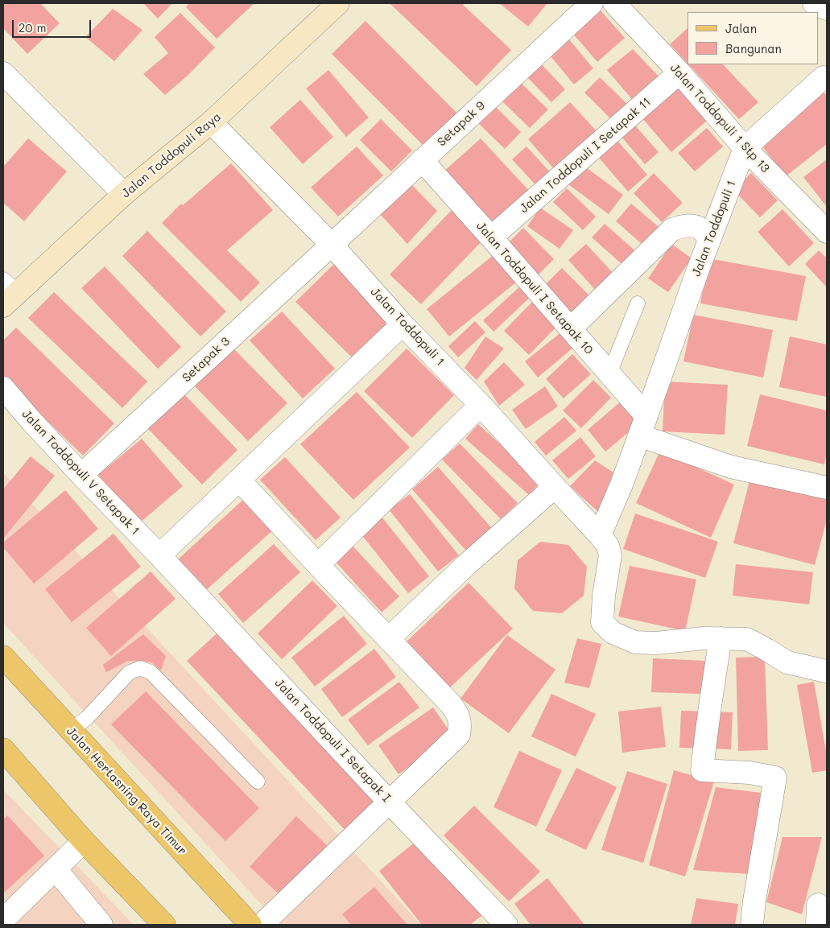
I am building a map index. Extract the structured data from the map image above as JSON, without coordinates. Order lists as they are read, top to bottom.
{
  "streets": {
    "main road": ["Jalan Toddopuli Raya", "Jalan Hertasning Raya Timur"],
    "street": [
      "Jalan Toddopuli 1 Stp 13",
      "Setapak 9",
      "Jalan Toddopuli I Setapak 11",
      "Jalan Toddopuli 1",
      "Jalan Toddopuli I Setapak 10",
      "Setapak 3",
      "Jalan Toddopuli V Setapak 1",
      "Jalan Toddopuli I Setapak I"
    ]
  },
  "crossings": [
    ["Jalan Toddopuli 1 Stp 13", "Jalan Toddopuli I Setapak 11"],
    ["Jalan Toddopuli 1 Stp 13", "Jalan Toddopuli 1"],
    ["Setapak 9", "Jalan Toddopuli 1"],
    ["Setapak 9", "Jalan Toddopuli I Setapak 10"],
    ["Setapak 9", "Setapak 3"],
    ["Jalan Toddopuli Raya", "Jalan Toddopuli 1"],
    ["Jalan Toddopuli I Setapak 11", "Jalan Toddopuli I Setapak 10"],
    ["Jalan Toddopuli 1", "Jalan Toddopuli I Setapak 10"],
    ["Jalan Toddopuli 1", "Setapak 3"],
    ["Setapak 3", "Jalan Toddopuli V Setapak 1"],
    ["Jalan Toddopuli V Setapak 1", "Jalan Toddopuli I Setapak I"]
  ],
  "legend": ["Jalan", "Bangunan"],
  "scale_bar": "20 m"
}
